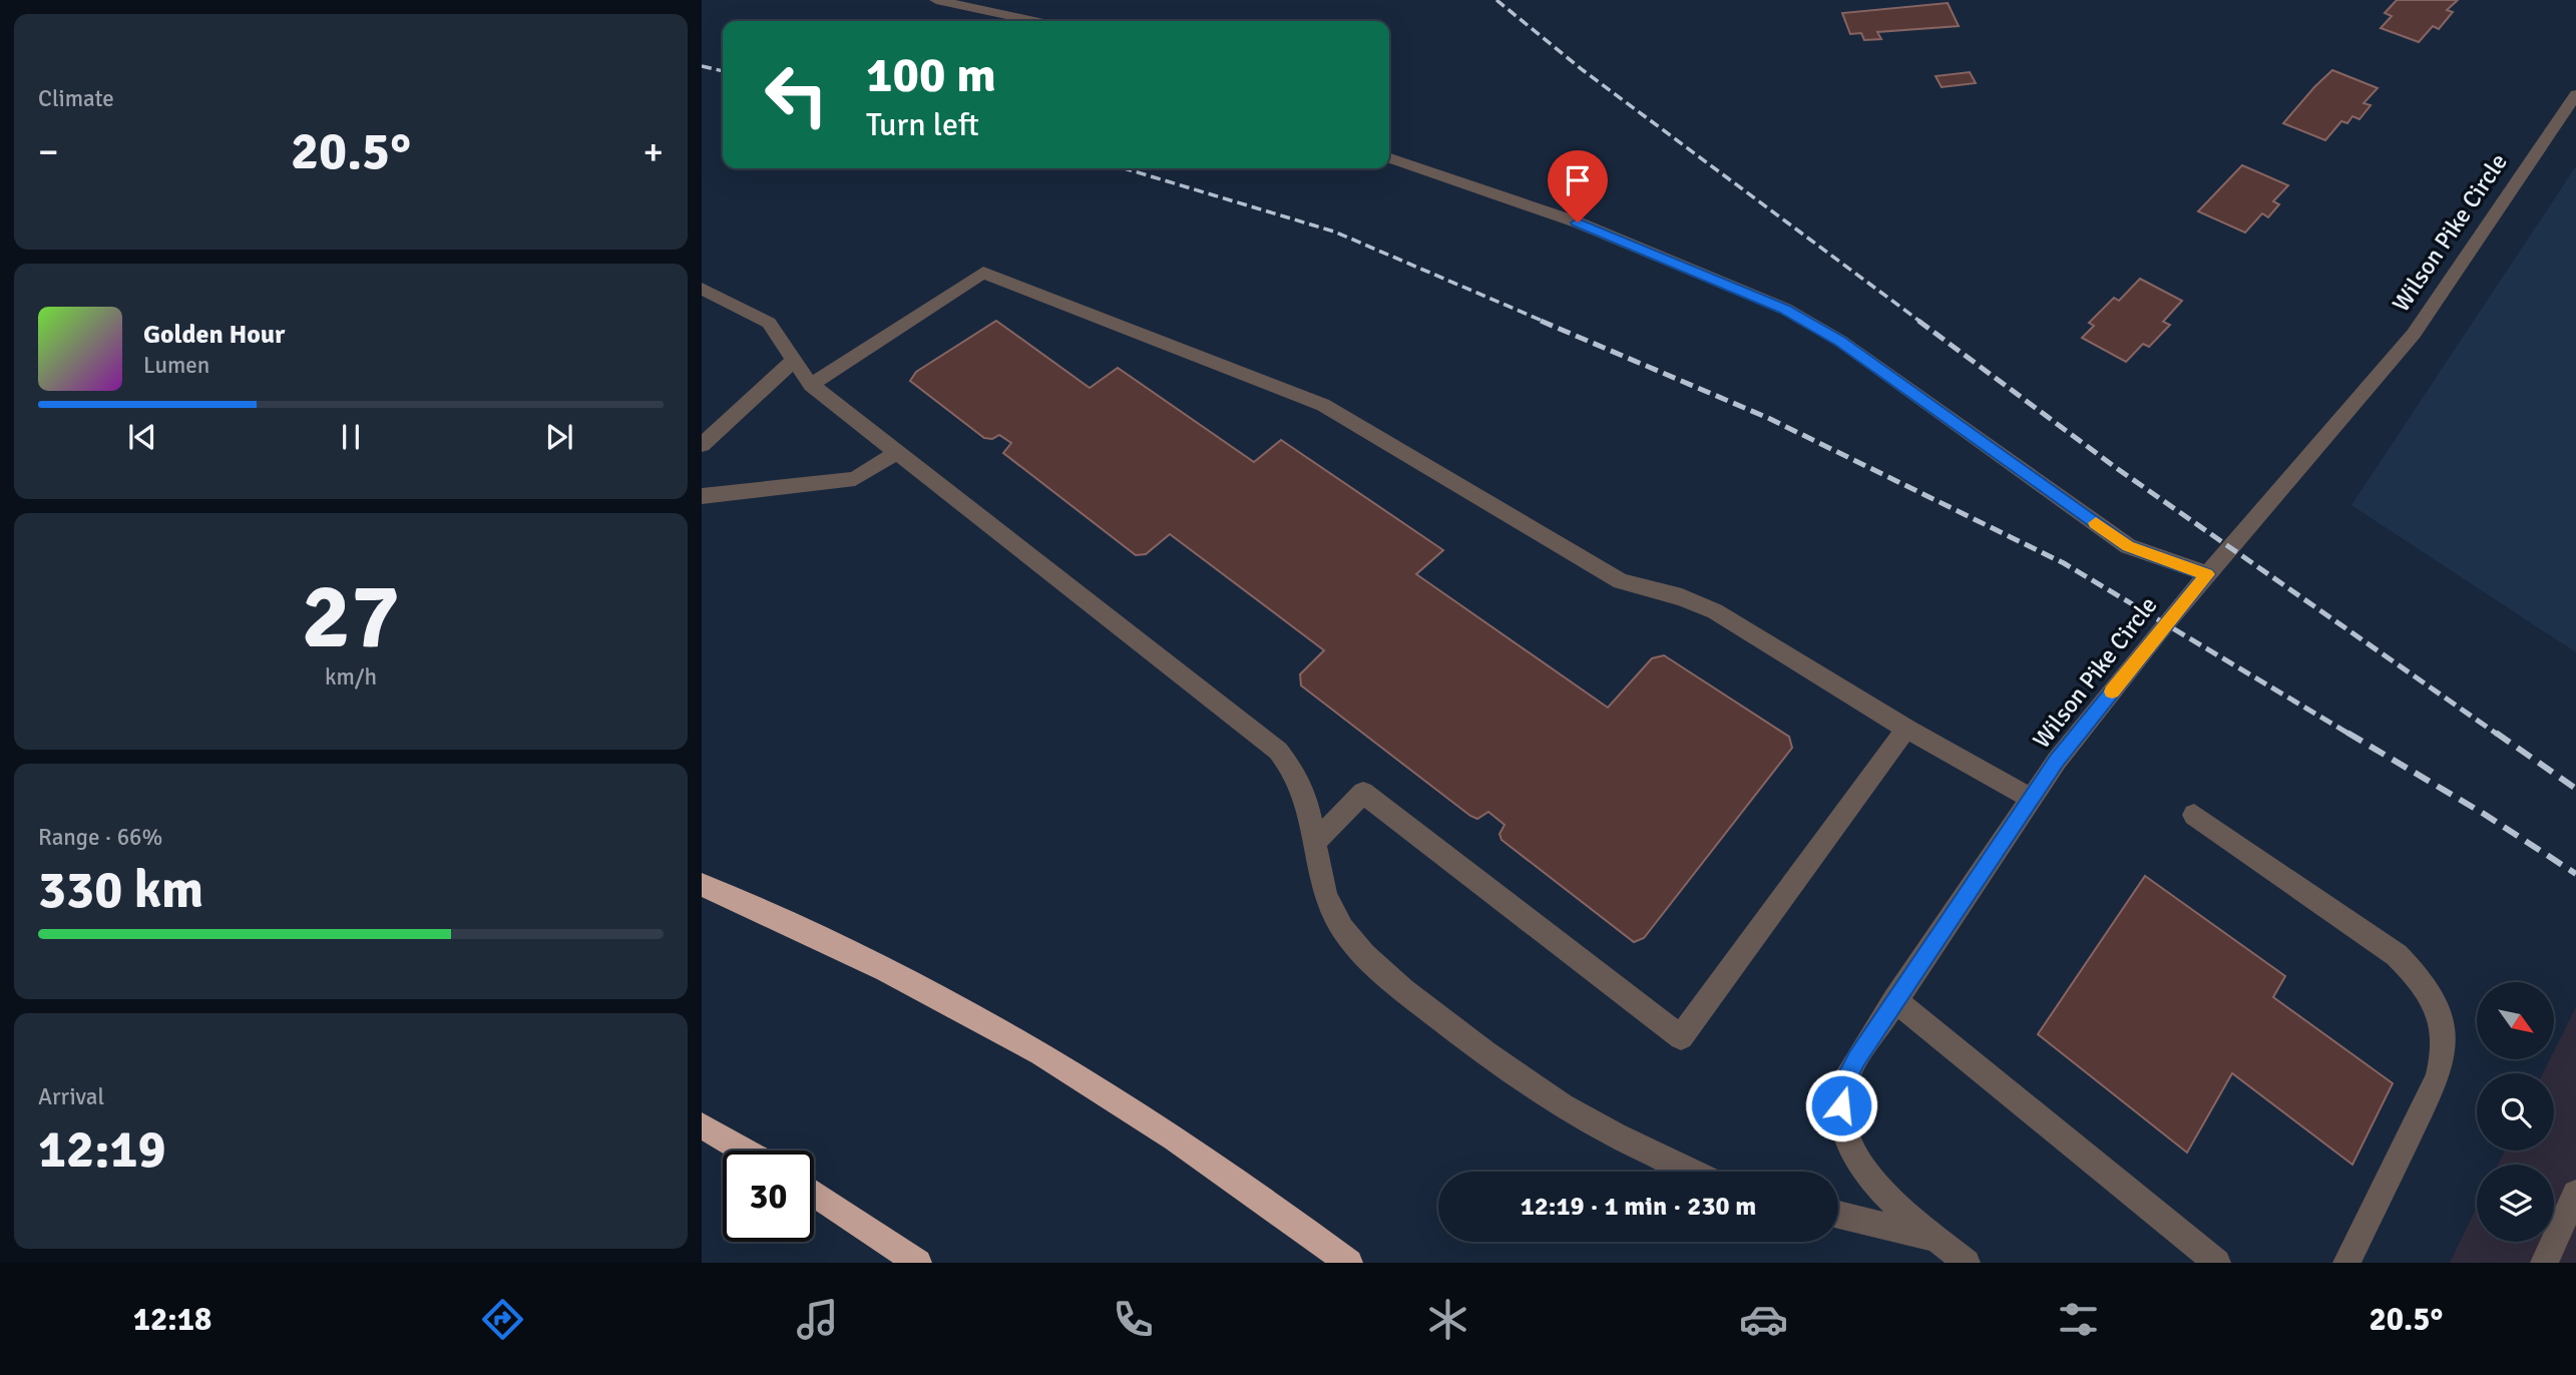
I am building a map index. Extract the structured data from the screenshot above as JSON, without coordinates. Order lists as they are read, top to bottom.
{
  "streets": {
    "street": ["Wilson Pike Circle"]
  },
  "north": "bottom right",
  "page": {
    "tile": [
      "Climate",
      ["27", "km/h"],
      ["Range · 66%", "330 km"],
      ["Arrival", "12:19"]
    ],
    "turn": ["100 m", "Turn left"],
    "heat": ["−", "20.5°", "+"],
    "song": ["Golden Hour", "Lumen"],
    "limit": "30",
    "trip": "12:19 · 1 min · 230 m",
    "tabs": ["12:18", "20.5°"]
  }
}
